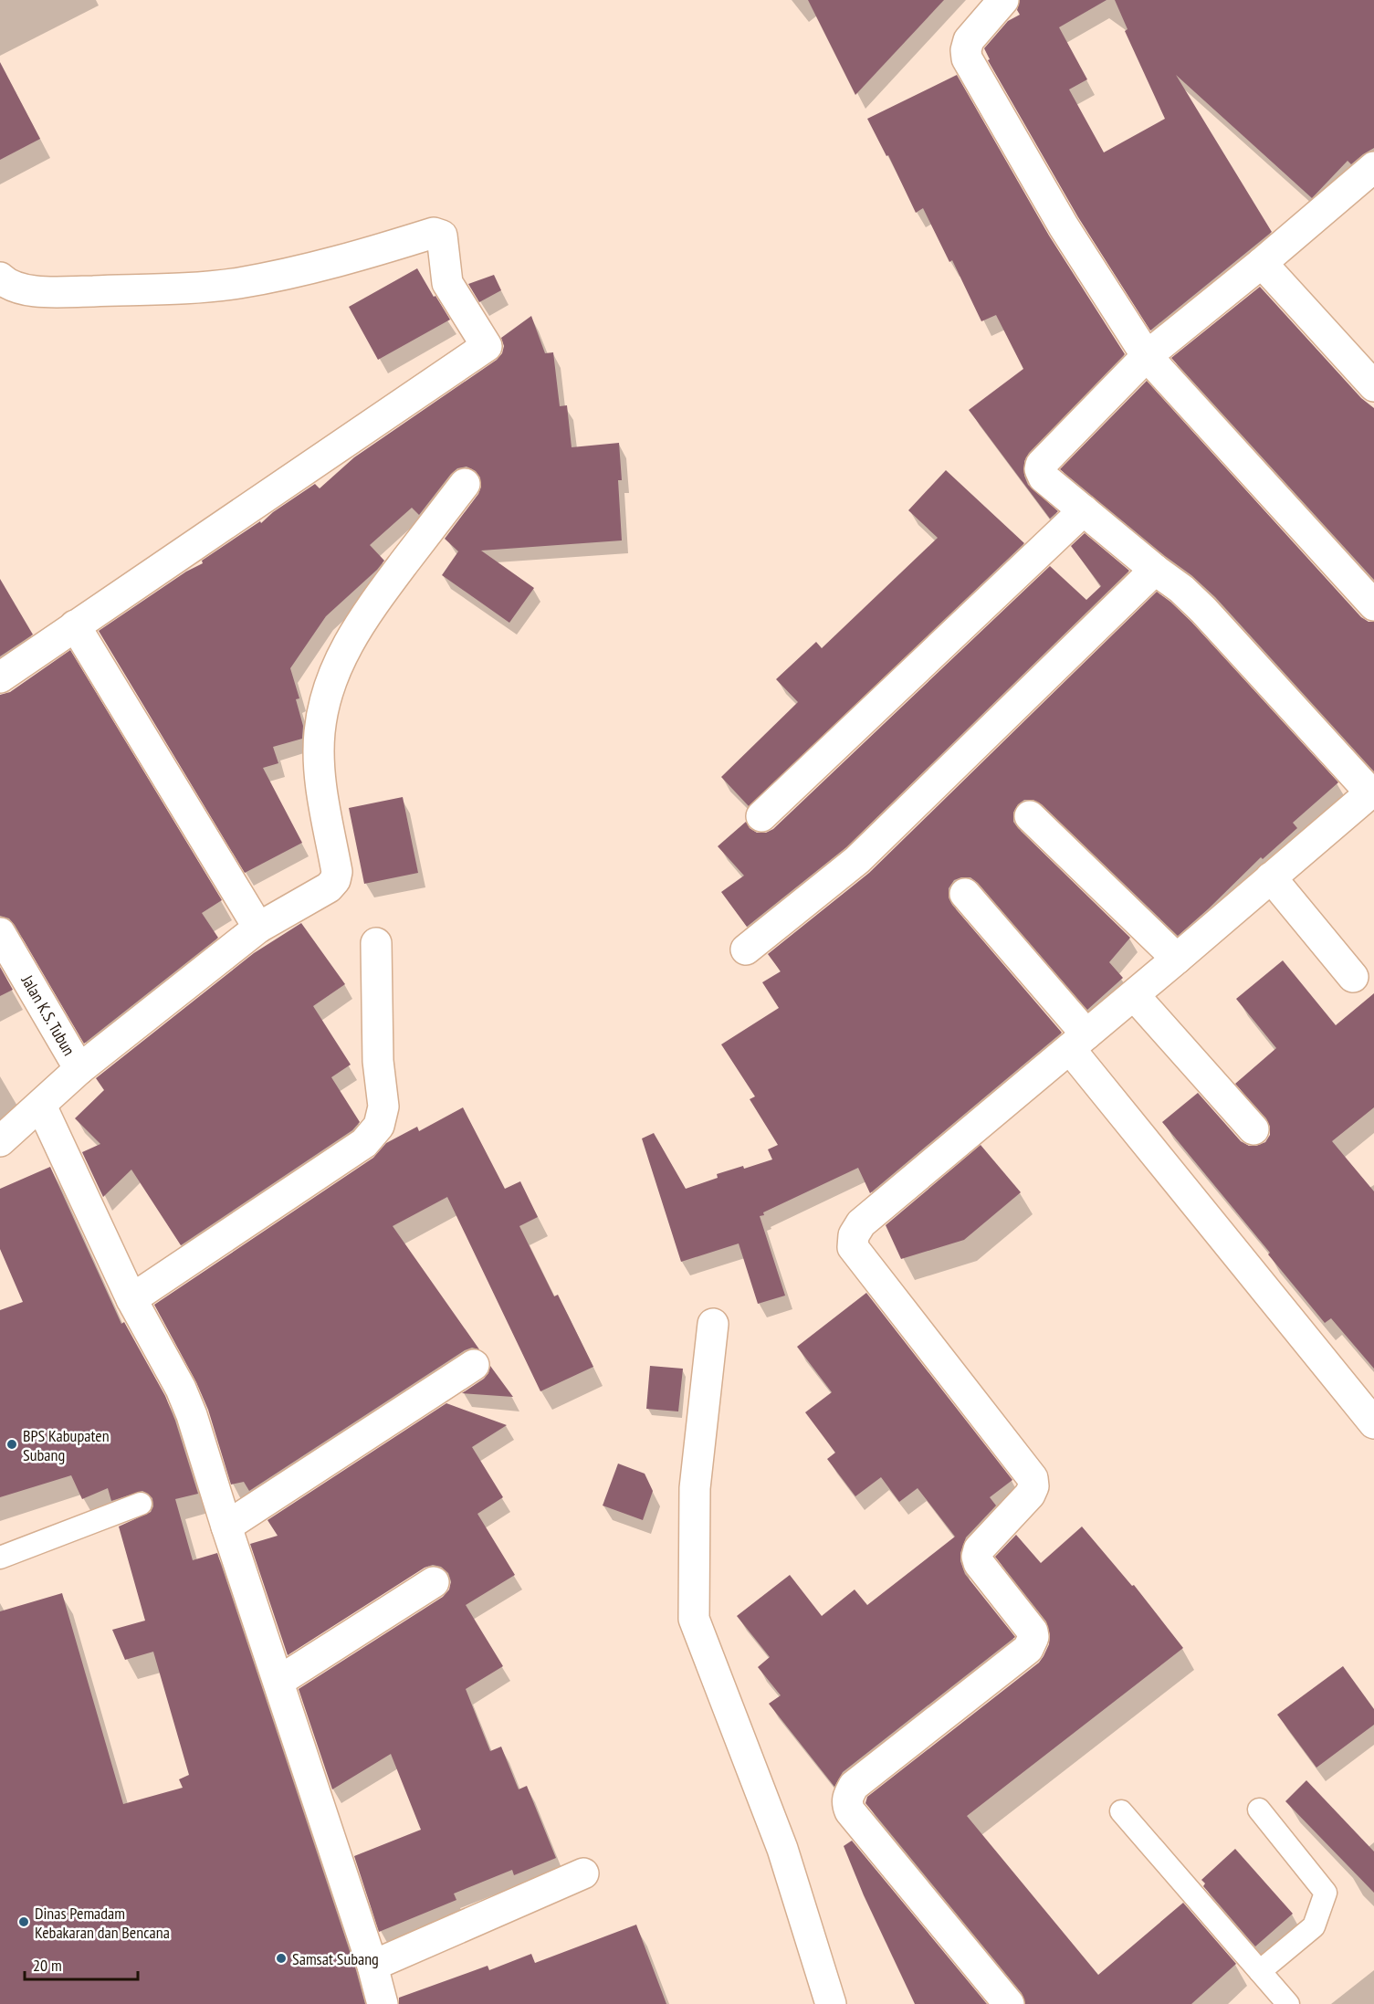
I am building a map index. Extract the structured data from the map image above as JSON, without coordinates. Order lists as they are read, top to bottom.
{
  "streets": {
    "street": ["Jalan K.S. Tubun"]
  },
  "places": ["BPS Kabupaten Subang", "Dinas Pemadam Kebakaran dan Bencana", "Samsat Subang"],
  "scale_bar": "20 m"
}
